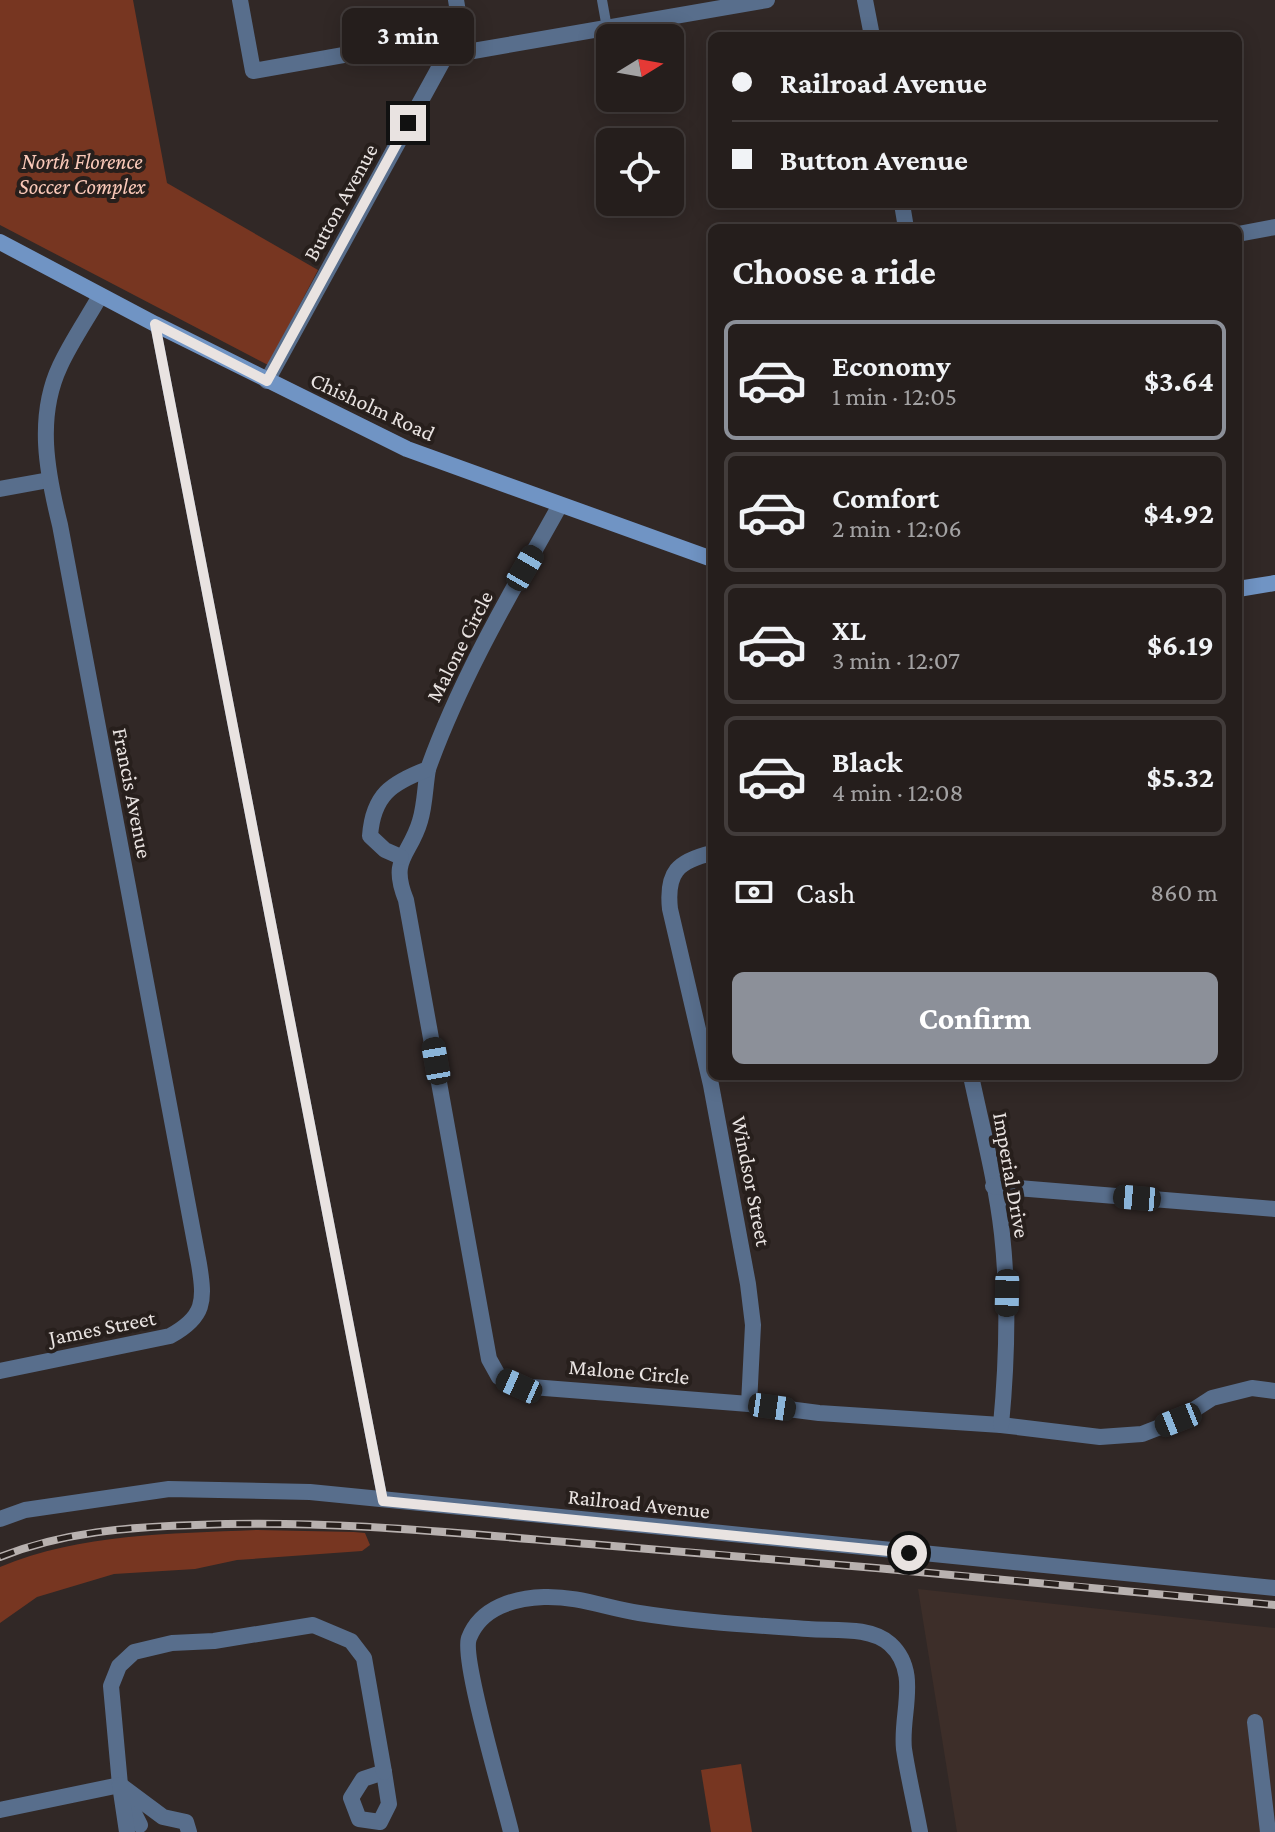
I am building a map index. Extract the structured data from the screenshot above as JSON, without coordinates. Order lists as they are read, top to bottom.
{
  "streets": {
    "main road": ["Chisholm Road"],
    "street": [
      "Button Avenue",
      "Malone Circle",
      "Francis Avenue",
      "Imperial Drive",
      "Windsor Street",
      "James Street",
      "Railroad Avenue"
    ]
  },
  "crossings": [
    ["Button Avenue", "Chisholm Road"],
    ["Chisholm Road", "Malone Circle"],
    ["Chisholm Road", "Francis Avenue"],
    ["Malone Circle", "Imperial Drive"],
    ["Malone Circle", "Windsor Street"],
    ["Francis Avenue", "James Street"]
  ],
  "parks": ["North Florence Soccer Complex"],
  "north": "right",
  "page": {
    "bubble": "3 min",
    "banner": ["Railroad Avenue", "Button Avenue"],
    "heading": "Choose a ride",
    "list": [
      {
        "name": "Economy",
        "note": "1 min · 12:05",
        "value": "$3.64"
      },
      {
        "name": "Comfort",
        "note": "2 min · 12:06",
        "value": "$4.92"
      },
      {
        "name": "XL",
        "note": "3 min · 12:07",
        "value": "$6.19"
      },
      {
        "name": "Black",
        "note": "4 min · 12:08",
        "value": "$5.32"
      }
    ],
    "pay": ["Cash", "860 m"],
    "buttons": "Confirm"
  }
}
